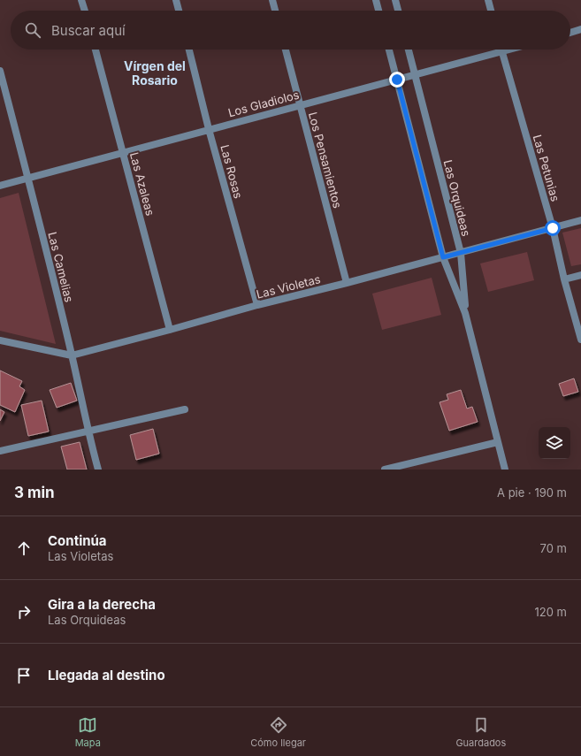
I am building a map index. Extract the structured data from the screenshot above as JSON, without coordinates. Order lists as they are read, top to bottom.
{
  "streets": {
    "street": [
      "Los Gladiolos",
      "Los Pensamientos",
      "Las Petunias",
      "Las Rosas",
      "Las Azaleas",
      "Las Orquideas",
      "Las Camelias",
      "Las Violetas"
    ]
  },
  "crossings": [
    ["Los Gladiolos", "Los Pensamientos"],
    ["Los Gladiolos", "Las Petunias"],
    ["Los Gladiolos", "Las Rosas"],
    ["Los Gladiolos", "Las Azaleas"],
    ["Los Gladiolos", "Las Orquideas"],
    ["Los Gladiolos", "Las Camelias"],
    ["Los Pensamientos", "Las Violetas"],
    ["Las Petunias", "Las Violetas"],
    ["Las Rosas", "Las Violetas"],
    ["Las Azaleas", "Las Violetas"],
    ["Las Orquideas", "Las Violetas"],
    ["Las Camelias", "Las Violetas"]
  ],
  "districts": ["Vírgen del Rosario"],
  "page": {
    "search": "Buscar aquí",
    "heading": ["3 min", "A pie · 190 m"],
    "list": [
      ["Continúa", "Las Violetas", "70 m"],
      ["Gira a la derecha", "Las Orquideas", "120 m"],
      "Llegada al destino"
    ],
    "nav": ["Mapa", "Cómo llegar", "Guardados"]
  }
}
